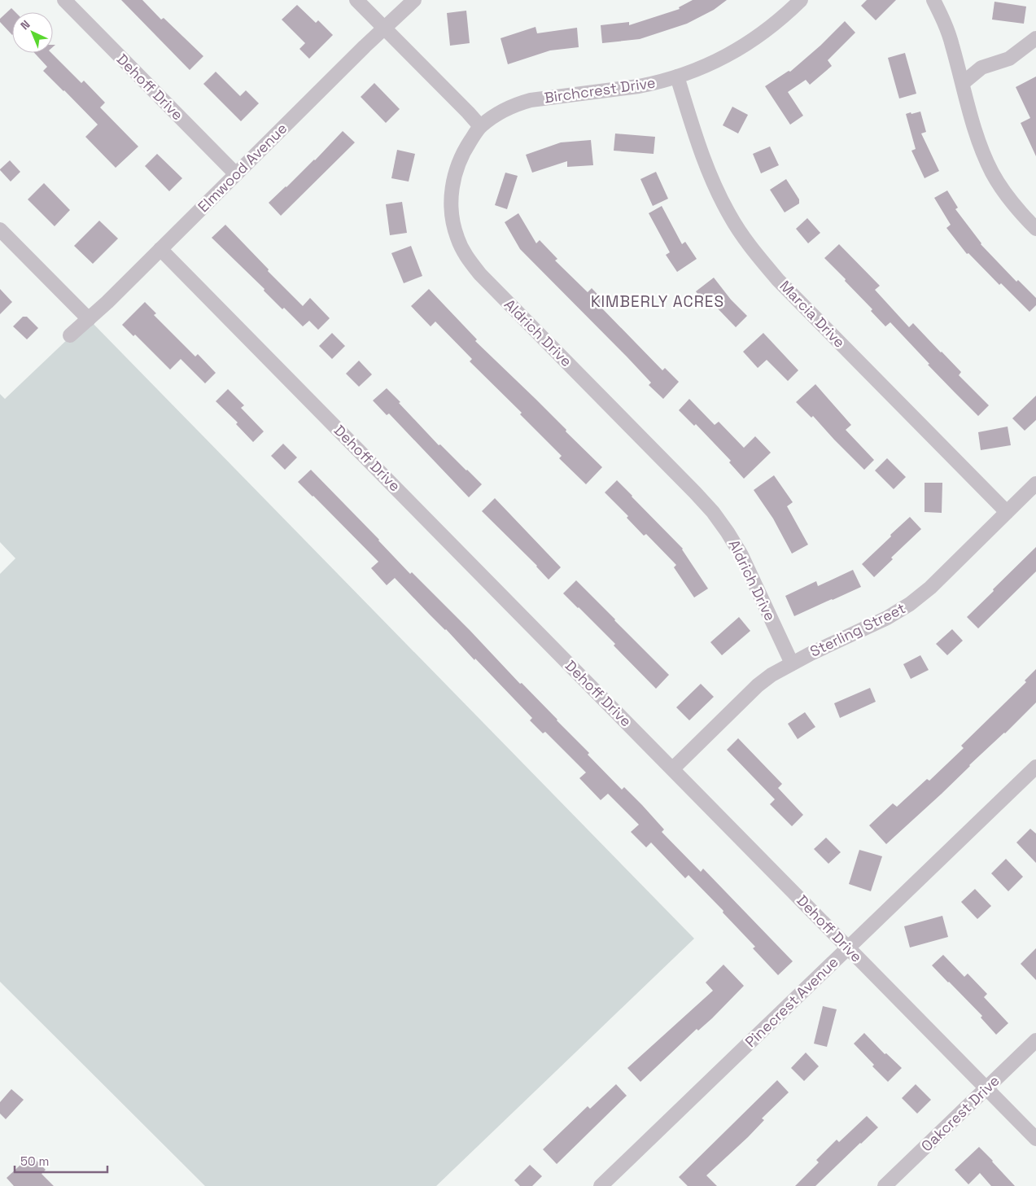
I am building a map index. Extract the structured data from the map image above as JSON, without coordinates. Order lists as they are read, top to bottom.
{
  "streets": {
    "street": [
      "Dehoff Drive",
      "Birchcrest Drive",
      "Elmwood Avenue",
      "Marcia Drive",
      "Aldrich Drive",
      "Sterling Street",
      "Pinecrest Avenue",
      "Oakcrest Drive"
    ]
  },
  "crossings": [
    ["Dehoff Drive", "Elmwood Avenue"],
    ["Dehoff Drive", "Sterling Street"],
    ["Dehoff Drive", "Pinecrest Avenue"],
    ["Dehoff Drive", "Oakcrest Drive"],
    ["Birchcrest Drive", "Marcia Drive"],
    ["Birchcrest Drive", "Aldrich Drive"],
    ["Marcia Drive", "Sterling Street"],
    ["Aldrich Drive", "Sterling Street"]
  ],
  "districts": ["KIMBERLY ACRES"],
  "scale_bar": "50 m",
  "north": "top left"
}
